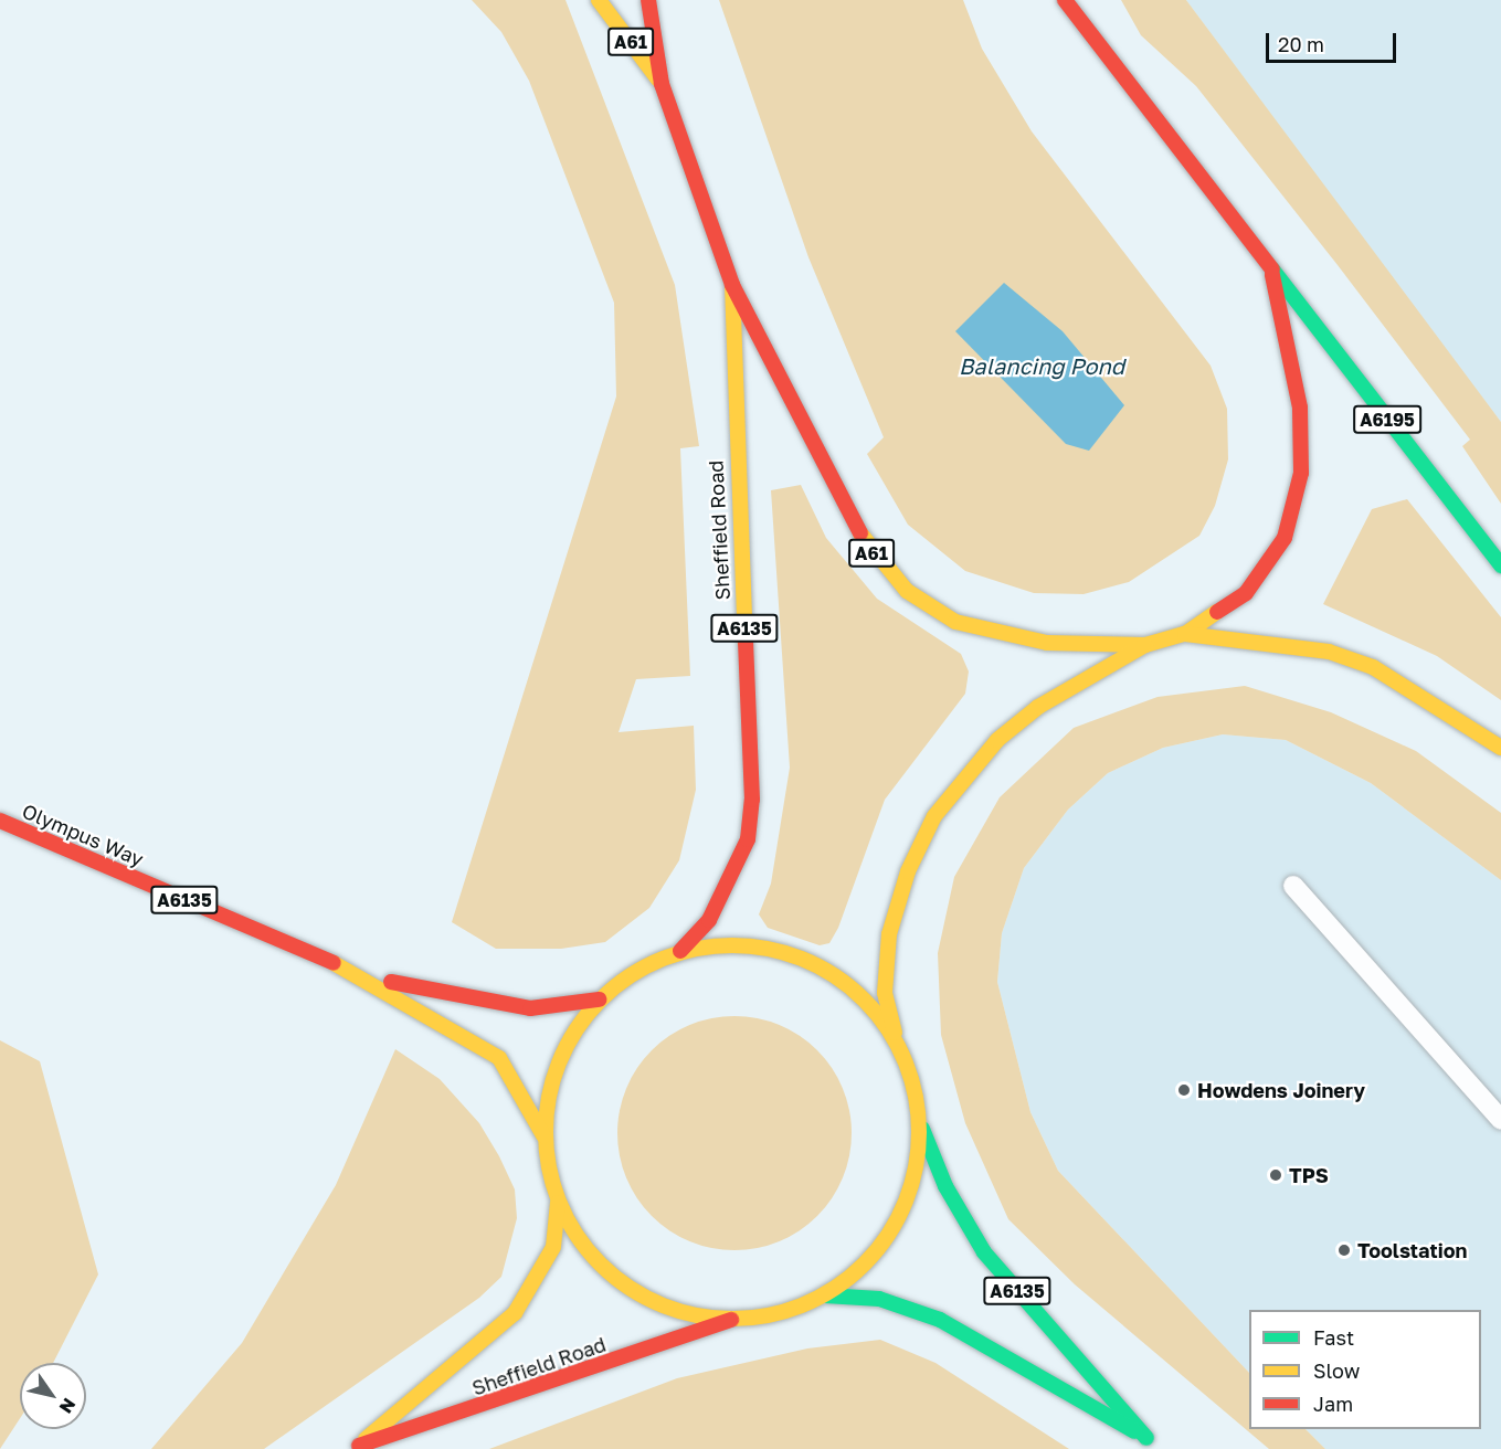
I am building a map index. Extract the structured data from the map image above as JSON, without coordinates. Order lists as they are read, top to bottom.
{
  "streets": {
    "main road": [
      "A61",
      "A6195",
      "Sheffield Road",
      "A6135",
      "Olympus Way"
    ]
  },
  "crossings": [
    ["A61", "A6195"],
    ["A61", "Sheffield Road"]
  ],
  "water": ["Balancing Pond"],
  "places": ["Howdens Joinery", "TPS", "Toolstation"],
  "legend": ["Fast", "Slow", "Jam"],
  "scale_bar": "20 m",
  "north": "bottom right"
}
